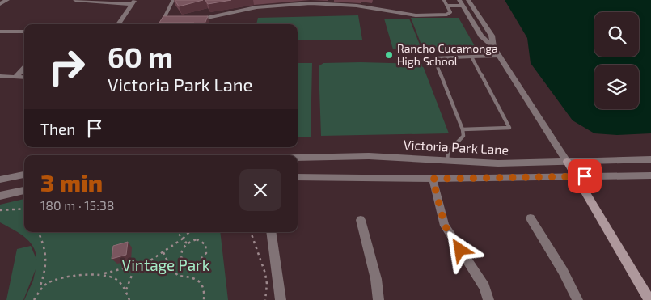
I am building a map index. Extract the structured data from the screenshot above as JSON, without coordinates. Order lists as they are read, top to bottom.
{
  "streets": {
    "street": ["Victoria Park Lane"]
  },
  "parks": ["Vintage Park"],
  "places": ["Rancho Cucamonga High School"],
  "page": {
    "turn": ["60 m", "Victoria Park Lane"],
    "then": "Then",
    "heading": ["3 min", "180 m · 15:38"]
  }
}
